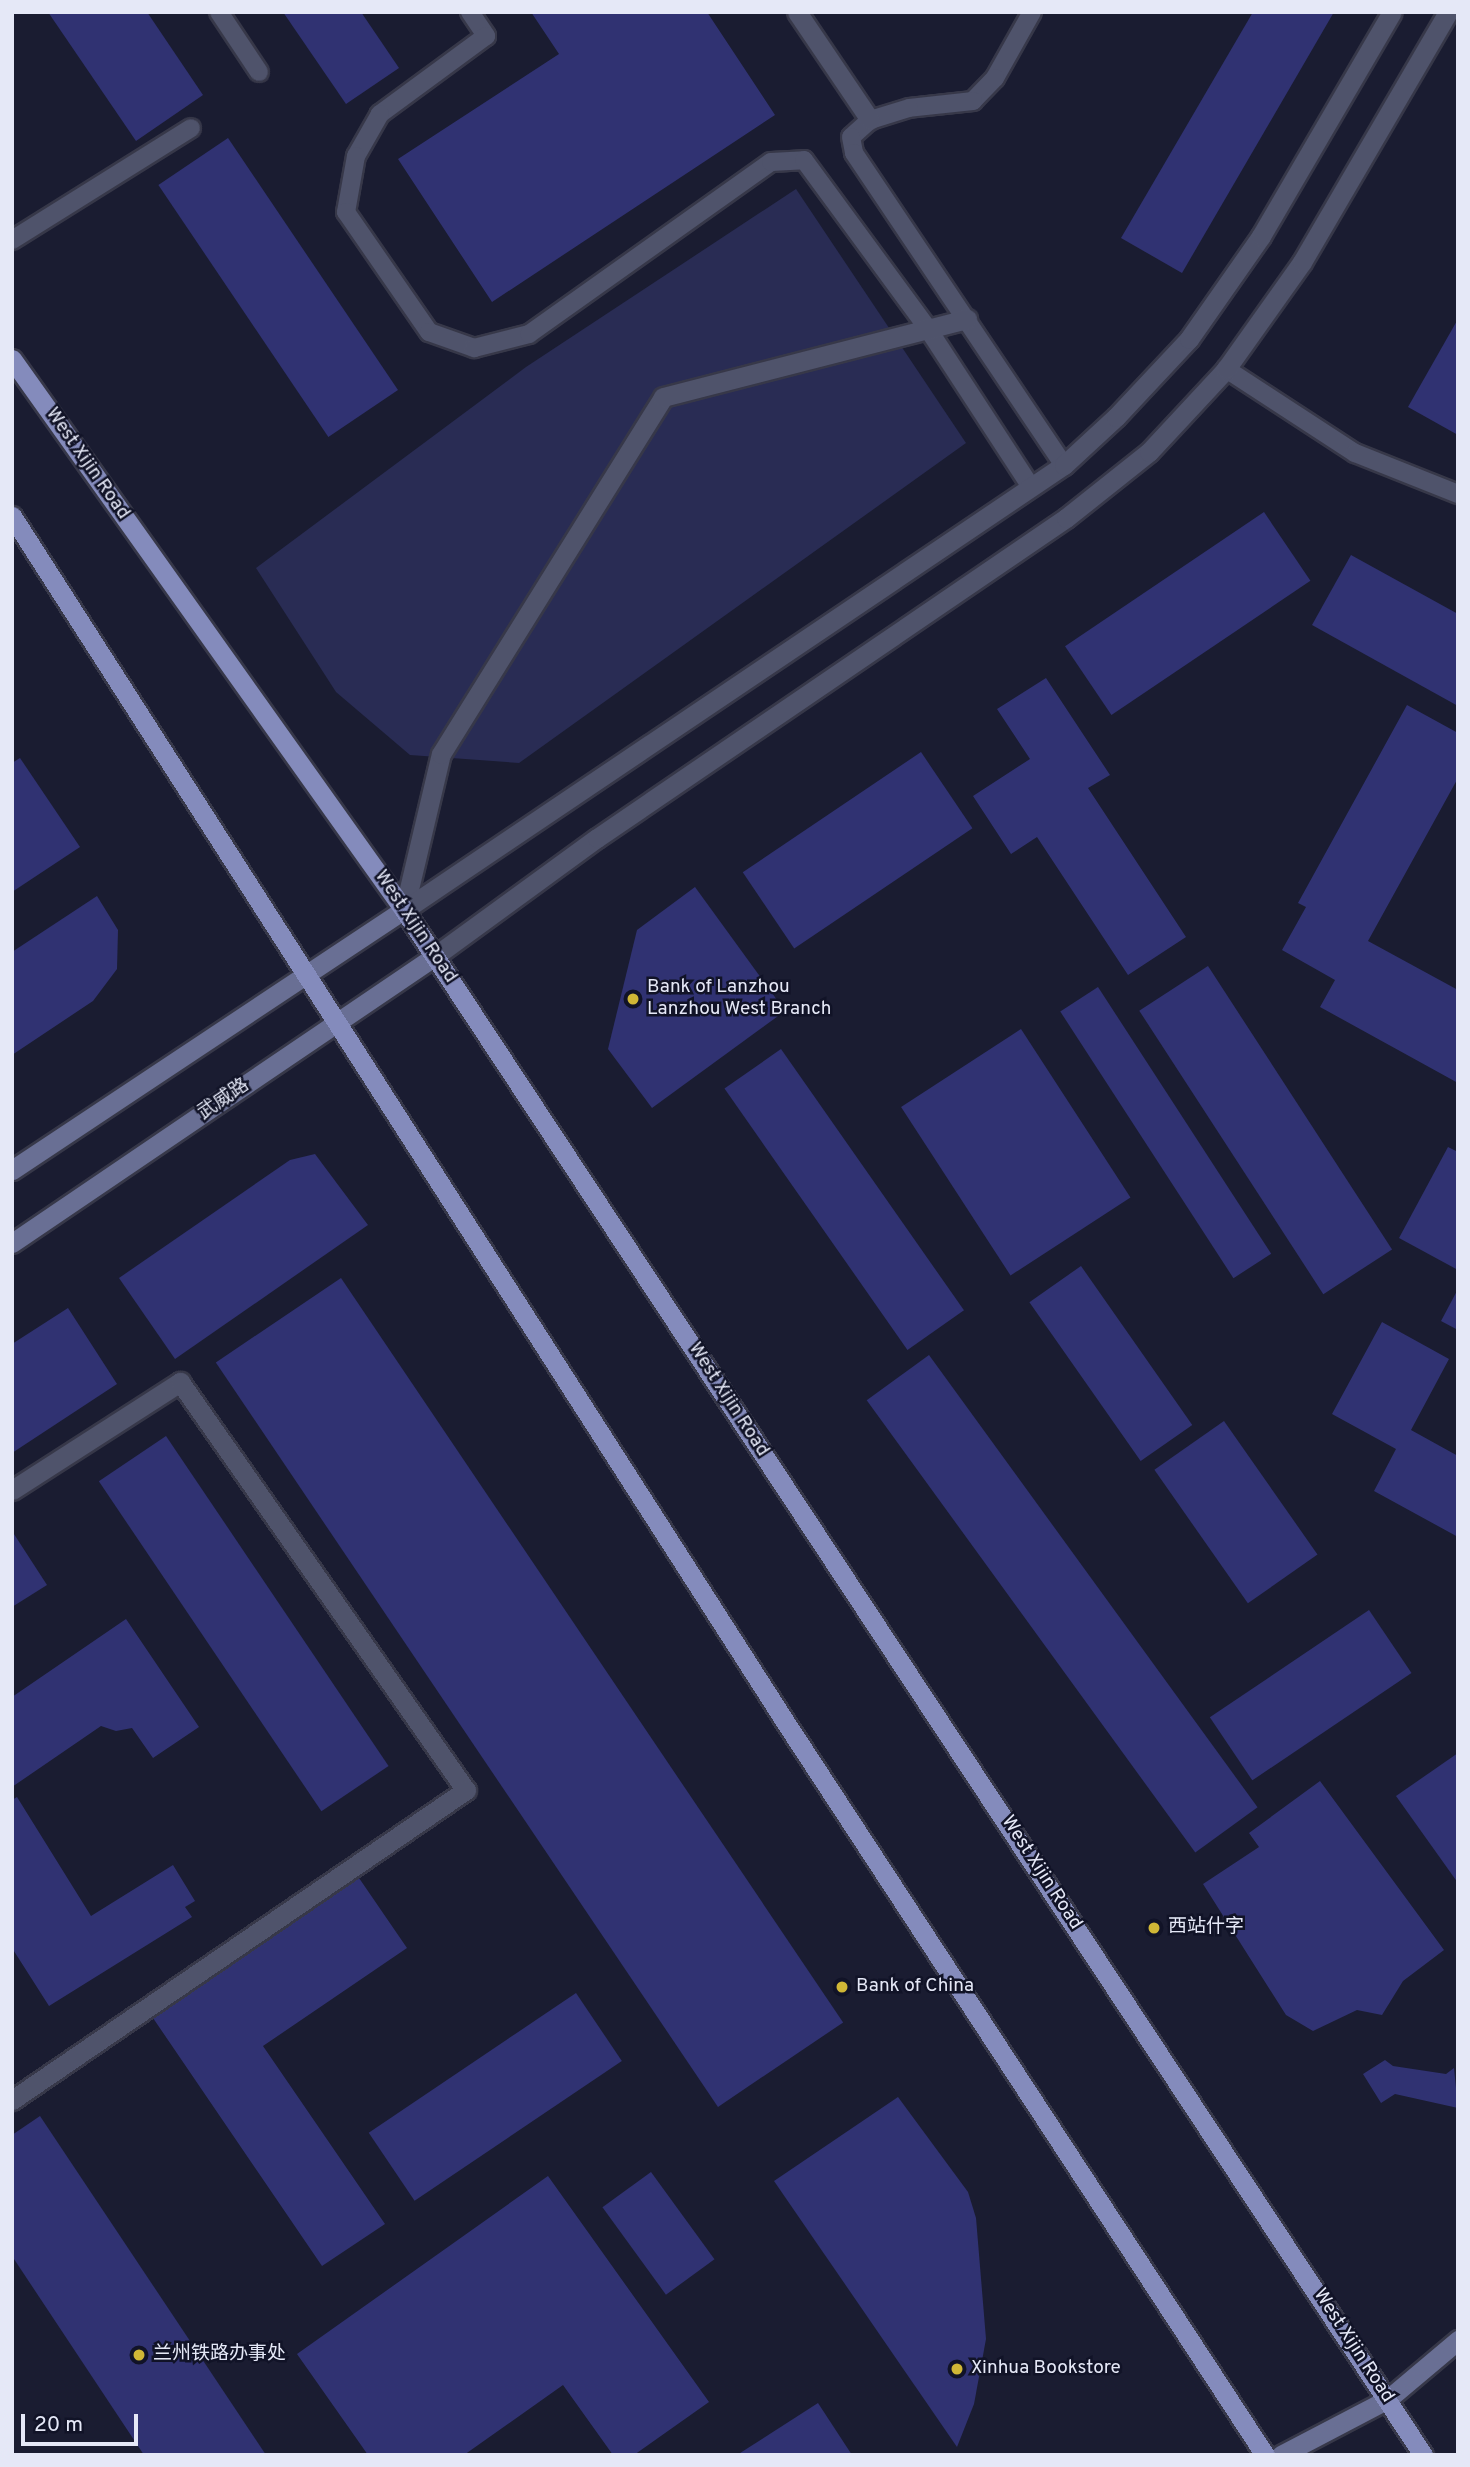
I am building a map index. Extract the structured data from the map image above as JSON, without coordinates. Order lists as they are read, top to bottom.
{
  "streets": {
    "main road": ["West Xijin Road", "武威路"]
  },
  "crossings": [
    ["West Xijin Road", "武威路"]
  ],
  "places": [
    "Bank of Lanzhou Lanzhou West Branch",
    "西站什字",
    "Bank of China",
    "兰州铁路办事处",
    "Xinhua Bookstore"
  ],
  "scale_bar": "20 m"
}
